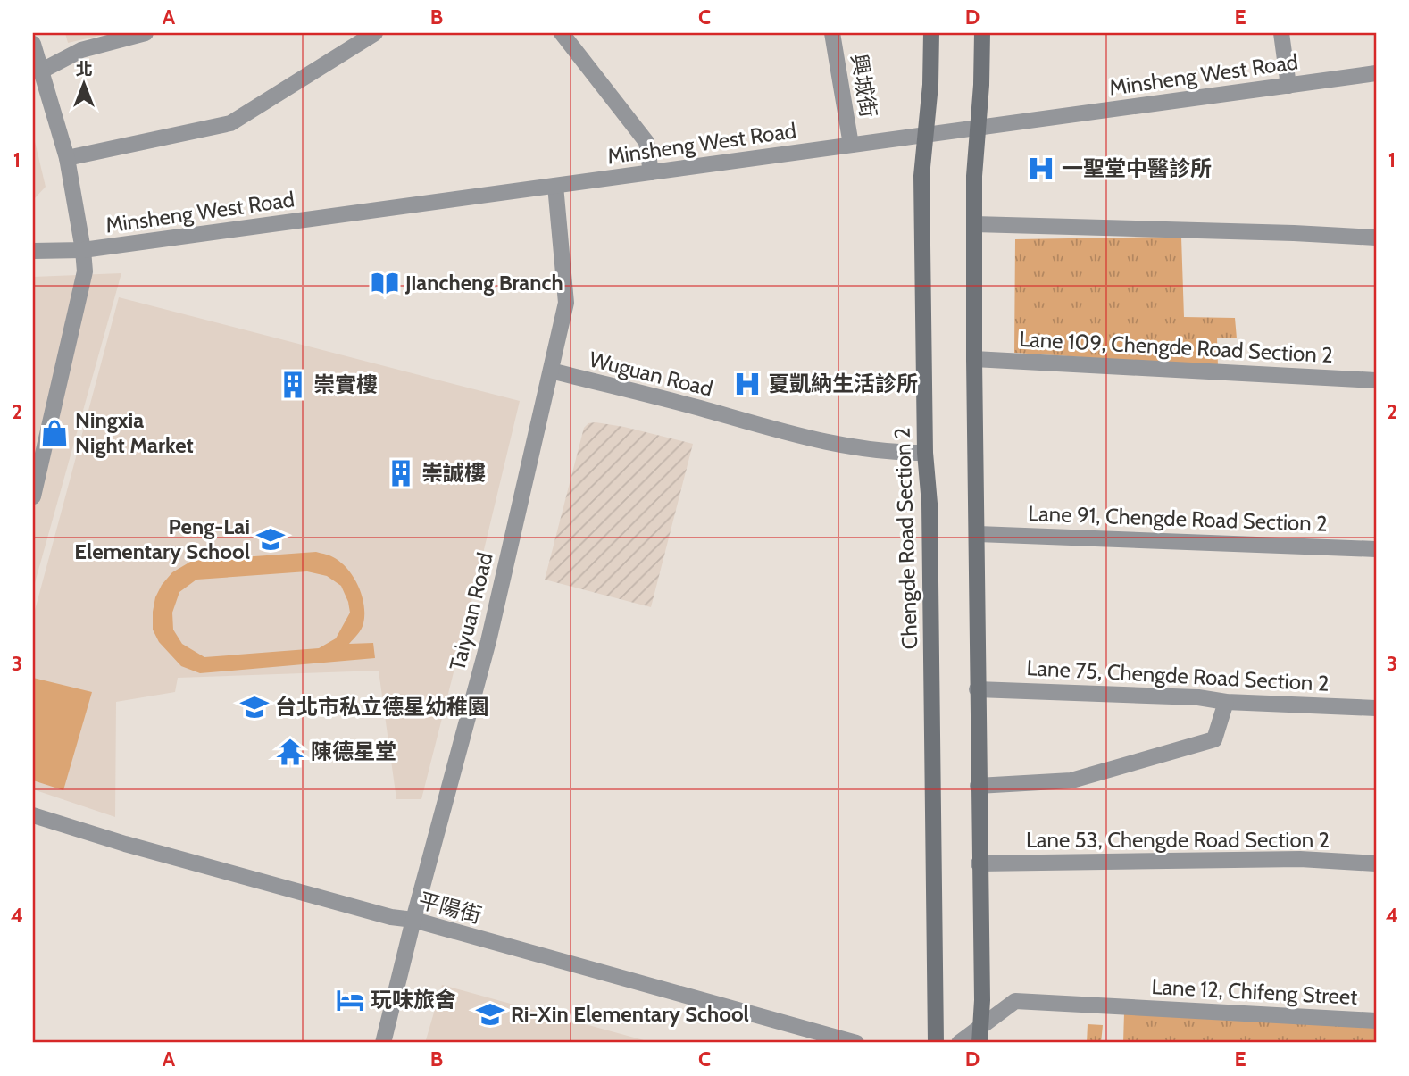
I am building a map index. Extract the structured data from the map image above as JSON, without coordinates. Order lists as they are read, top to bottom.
{
  "streets": {
    "main road": ["Chengde Road Section 2"],
    "street": [
      "Minsheng West Road",
      "興城街",
      "Lane 109, Chengde Road Section 2",
      "Wuguan Road",
      "Lane 91, Chengde Road Section 2",
      "Taiyuan Road",
      "Lane 75, Chengde Road Section 2",
      "Lane 53, Chengde Road Section 2",
      "平陽街",
      "Lane 12, Chifeng Street"
    ]
  },
  "crossings": [
    ["Minsheng West Road", "興城街"],
    ["Minsheng West Road", "Chengde Road Section 2"],
    ["Minsheng West Road", "Taiyuan Road"],
    ["Wuguan Road", "Chengde Road Section 2"],
    ["Wuguan Road", "Taiyuan Road"],
    ["Taiyuan Road", "平陽街"]
  ],
  "places": {
    "hospital": ["一聖堂中醫診所", "夏凱納生活診所"],
    "library": ["Jiancheng Branch"],
    "building": ["崇實樓", "崇誠樓"],
    "shop": ["Ningxia Night Market"],
    "school or university": ["Peng-Lai Elementary School", "台北市私立德星幼稚園", "Ri-Xin Elementary School"],
    "temple": ["陳德星堂"],
    "hotel": ["玩味旅舍"]
  },
  "north": "top",
  "grid": {
    "columns": [
      "A",
      "B",
      "C",
      "D",
      "E"
    ],
    "rows": [
      "1",
      "2",
      "3",
      "4"
    ]
  }
}
